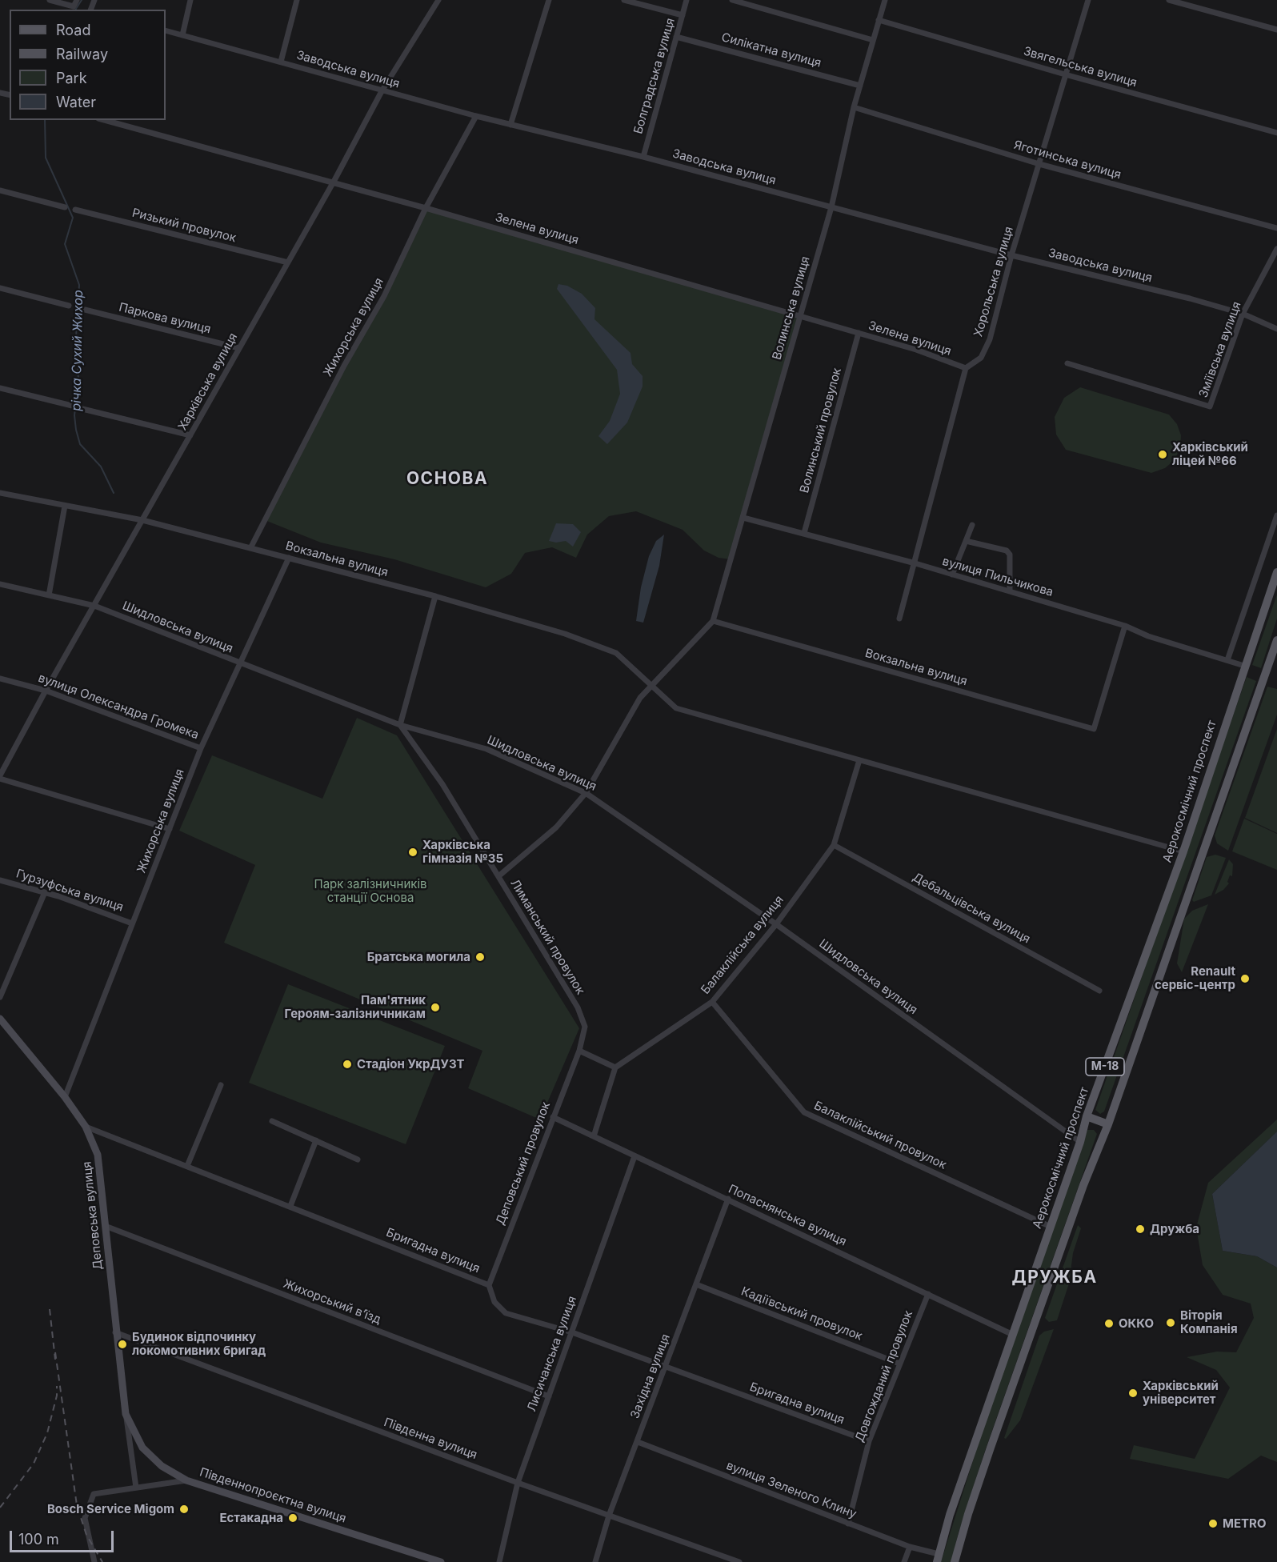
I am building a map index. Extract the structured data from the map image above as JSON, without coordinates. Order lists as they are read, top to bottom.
{
  "streets": {
    "main road": [
      "Аерокосмічний проспект",
      "М-18",
      "Деповська вулиця",
      "Південнопроєктна вулиця"
    ],
    "street": [
      "Силікатна вулиця",
      "Звягельська вулиця",
      "Заводська вулиця",
      "Болградська вулиця",
      "Яготинська вулиця",
      "Ризький провулок",
      "Зелена вулиця",
      "Хорольська вулиця",
      "Волинська вулиця",
      "Паркова вулиця",
      "Жихорська вулиця",
      "Зміївська вулиця",
      "Харківська вулиця",
      "Волинський провулок",
      "Вокзальна вулиця",
      "вулиця Пильчикова",
      "Шидловська вулиця",
      "вулиця Олександра Громека",
      "Гурзуфська вулиця",
      "Дебальцівська вулиця",
      "Лиманський провулок",
      "Балаклійська вулиця",
      "Балаклійський провулок",
      "Деповський провулок",
      "Попаснянська вулиця",
      "Бригадна вулиця",
      "Жихорський в’їзд",
      "Кадіївський провулок",
      "Лисичанська вулиця",
      "Західна вулиця",
      "Довгожданий провулок",
      "Південна вулиця",
      "вулиця Зеленого Клину"
    ]
  },
  "crossings": [
    ["Силікатна вулиця", "Болградська вулиця"],
    ["Силікатна вулиця", "Волинська вулиця"],
    ["Звягельська вулиця", "Хорольська вулиця"],
    ["Звягельська вулиця", "Волинська вулиця"],
    ["Заводська вулиця", "Болградська вулиця"],
    ["Заводська вулиця", "Хорольська вулиця"],
    ["Заводська вулиця", "Волинська вулиця"],
    ["Заводська вулиця", "Жихорська вулиця"],
    ["Заводська вулиця", "Зміївська вулиця"],
    ["Заводська вулиця", "Харківська вулиця"],
    ["Яготинська вулиця", "Хорольська вулиця"],
    ["Яготинська вулиця", "Волинська вулиця"],
    ["Ризький провулок", "Харківська вулиця"],
    ["Зелена вулиця", "Хорольська вулиця"],
    ["Зелена вулиця", "Волинська вулиця"],
    ["Зелена вулиця", "Жихорська вулиця"],
    ["Зелена вулиця", "Харківська вулиця"],
    ["Зелена вулиця", "Волинський провулок"],
    ["Волинська вулиця", "Вокзальна вулиця"],
    ["Волинська вулиця", "вулиця Пильчикова"],
    ["Паркова вулиця", "Харківська вулиця"],
    ["Жихорська вулиця", "Вокзальна вулиця"],
    ["Жихорська вулиця", "Шидловська вулиця"],
    ["Жихорська вулиця", "вулиця Олександра Громека"],
    ["Жихорська вулиця", "Гурзуфська вулиця"],
    ["Жихорська вулиця", "Деповська вулиця"],
    ["Харківська вулиця", "Вокзальна вулиця"],
    ["Харківська вулиця", "Шидловська вулиця"],
    ["Харківська вулиця", "вулиця Олександра Громека"],
    ["Волинський провулок", "вулиця Пильчикова"],
    ["Вокзальна вулиця", "вулиця Пильчикова"],
    ["Вокзальна вулиця", "Аерокосмічний проспект"],
    ["Вокзальна вулиця", "Балаклійська вулиця"],
    ["вулиця Пильчикова", "Аерокосмічний проспект"],
    ["Шидловська вулиця", "Аерокосмічний проспект"],
    ["Шидловська вулиця", "Лиманський провулок"],
    ["Шидловська вулиця", "Балаклійська вулиця"],
    ["Аерокосмічний проспект", "Балаклійський провулок"],
    ["Аерокосмічний проспект", "Попаснянська вулиця"],
    ["Аерокосмічний проспект", "вулиця Зеленого Клину"],
    ["Дебальцівська вулиця", "Балаклійська вулиця"],
    ["Лиманський провулок", "Деповський провулок"],
    ["Балаклійська вулиця", "Балаклійський провулок"],
    ["Деповський провулок", "Попаснянська вулиця"],
    ["Деповський провулок", "Бригадна вулиця"],
    ["Деповська вулиця", "Бригадна вулиця"],
    ["Деповська вулиця", "Жихорський в’їзд"],
    ["Деповська вулиця", "Південна вулиця"],
    ["Деповська вулиця", "Південнопроєктна вулиця"],
    ["Попаснянська вулиця", "Лисичанська вулиця"],
    ["Попаснянська вулиця", "Західна вулиця"],
    ["Попаснянська вулиця", "Довгожданий провулок"],
    ["Бригадна вулиця", "Лисичанська вулиця"],
    ["Бригадна вулиця", "Західна вулиця"],
    ["Бригадна вулиця", "Довгожданий провулок"],
    ["Жихорський в’їзд", "Лисичанська вулиця"],
    ["Кадіївський провулок", "Західна вулиця"],
    ["Кадіївський провулок", "Довгожданий провулок"],
    ["Лисичанська вулиця", "Південна вулиця"],
    ["Західна вулиця", "Південна вулиця"],
    ["Західна вулиця", "вулиця Зеленого Клину"],
    ["Довгожданий провулок", "вулиця Зеленого Клину"]
  ],
  "districts": ["ОСНОВА", "ДРУЖБА"],
  "water": ["річка Сухий Жихор"],
  "parks": ["Парк залізничників станції Основа"],
  "places": [
    "Харківський ліцей №66",
    "Харківська гімназія №35",
    "Братська могила",
    "Renault сервіс-центр",
    "Пам'ятник Героям-залізничникам",
    "Стадіон УкрДУЗТ",
    "Дружба",
    "Віторія Компанія",
    "ОККО",
    "Будинок відпочинку локомотивних бригад",
    "Харківський університет",
    "Bosch Service Migom",
    "Естакадна",
    "METRO"
  ],
  "legend": [
    "Road",
    "Railway",
    "Park",
    "Water"
  ],
  "scale_bar": "100 m"
}
